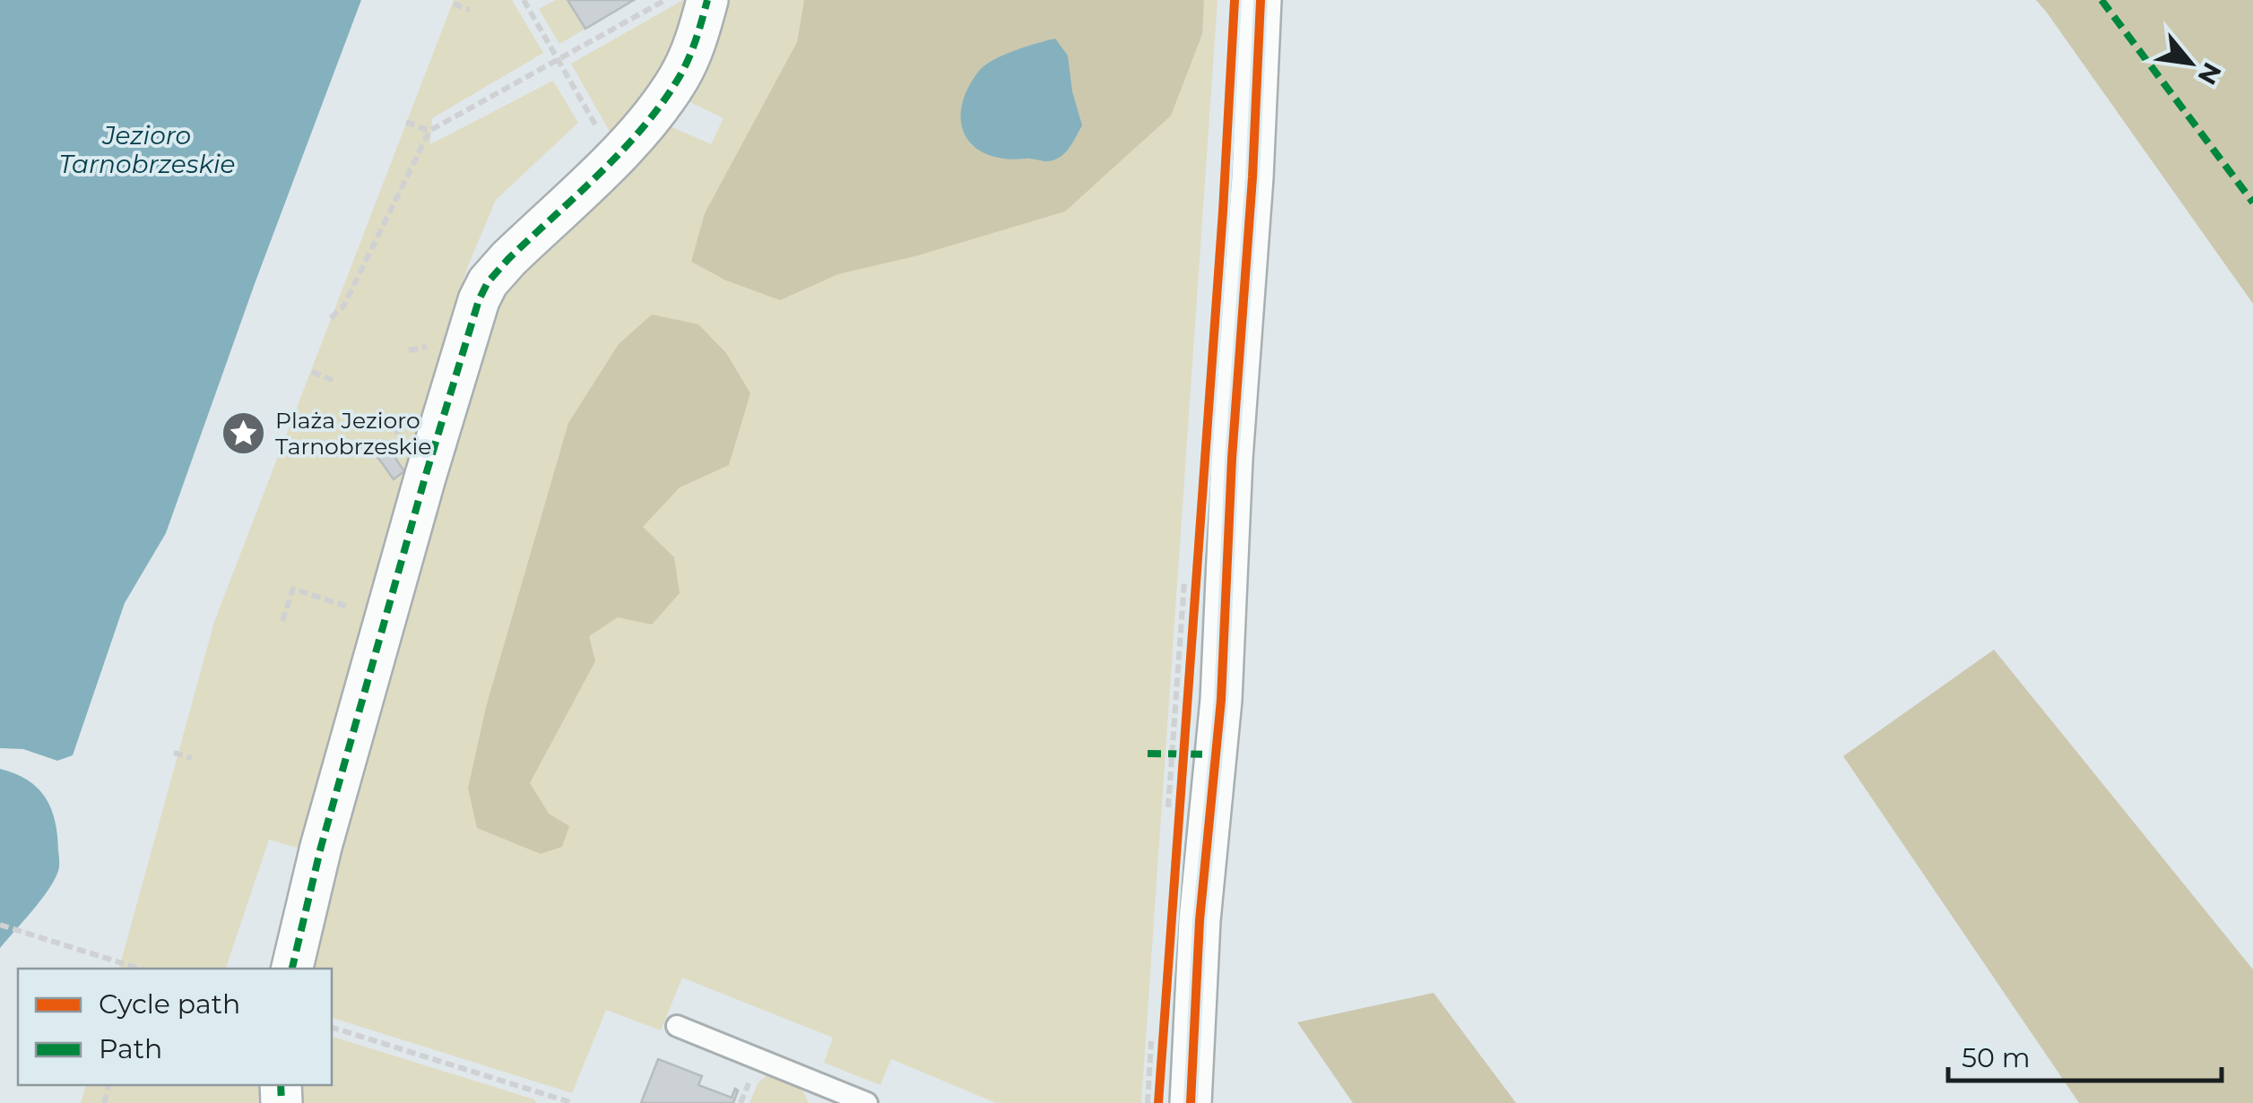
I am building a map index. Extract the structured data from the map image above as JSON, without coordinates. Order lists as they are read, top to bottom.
{
  "water": ["Jezioro Tarnobrzeskie"],
  "places": {
    "place": ["Plaża Jezioro Tarnobrzeskie"]
  },
  "legend": ["Cycle path", "Path"],
  "scale_bar": "50 m",
  "north": "bottom right"
}
